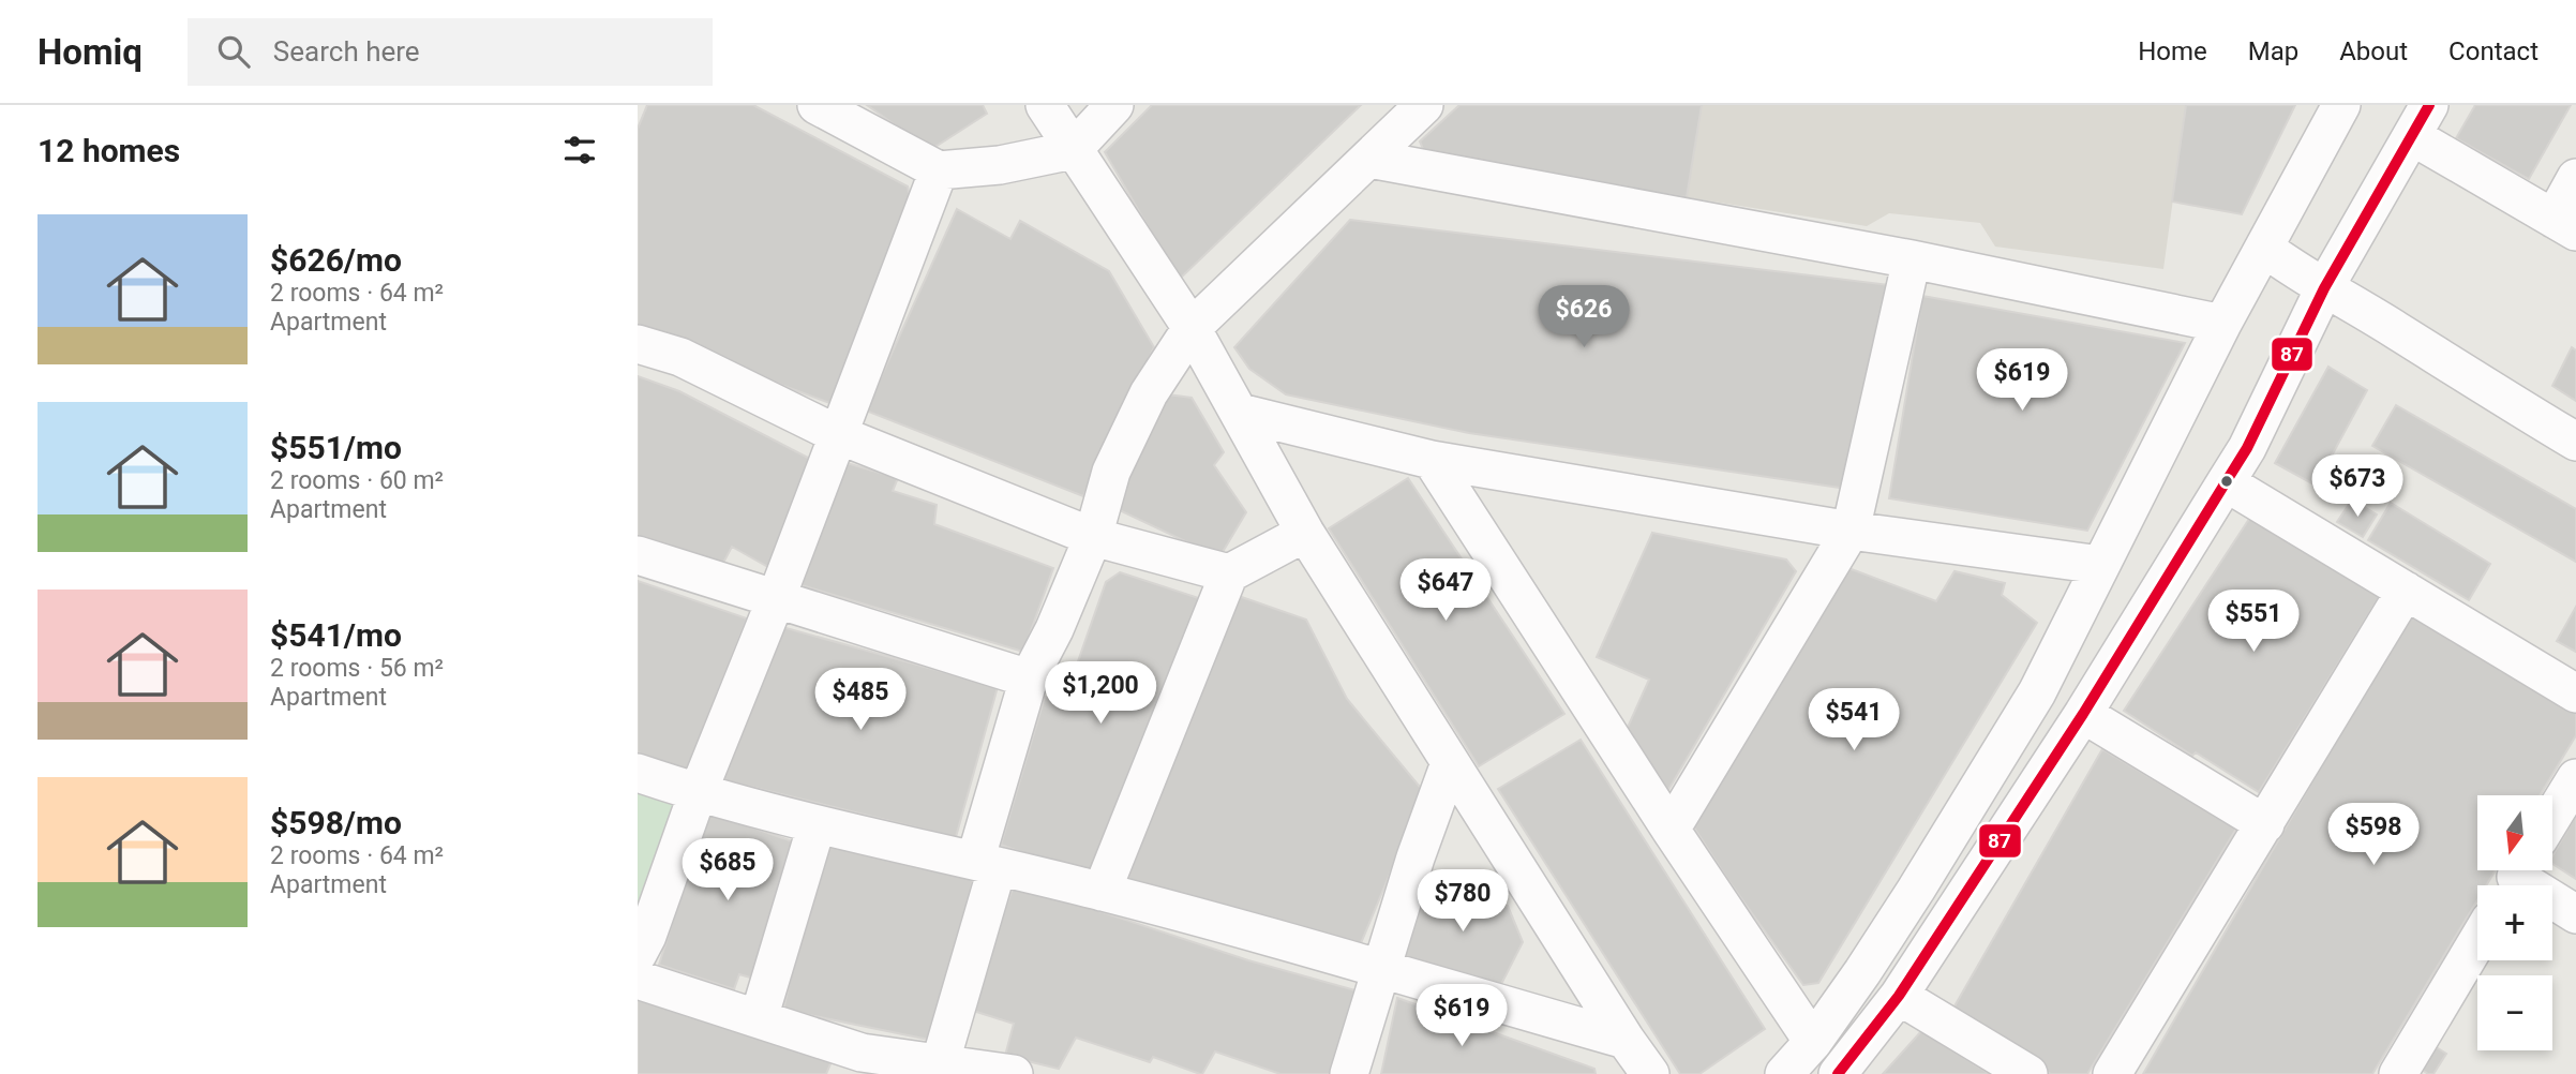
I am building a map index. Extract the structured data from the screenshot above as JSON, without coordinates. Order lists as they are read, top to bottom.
{
  "lines": ["transit line 87"],
  "north": "bottom",
  "page": {
    "header": "Homiq",
    "search": "Search here",
    "nav": [
      "Home",
      "Map",
      "About",
      "Contact"
    ],
    "heading": "12 homes",
    "list": [
      {
        "name": "$626/mo",
        "note": "2 rooms · 64 m² · Apartment"
      },
      {
        "name": "$551/mo",
        "note": "2 rooms · 60 m² · Apartment"
      },
      {
        "name": "$541/mo",
        "note": "2 rooms · 56 m² · Apartment"
      },
      {
        "name": "$598/mo",
        "note": "2 rooms · 64 m² · Apartment"
      }
    ],
    "price": [
      "$626",
      "$619",
      "$673",
      "$647",
      "$551",
      "$1,200",
      "$485",
      "$541",
      "$598",
      "$685",
      "$780",
      "$619"
    ],
    "map_buttons": ["+", "−"]
  }
}
